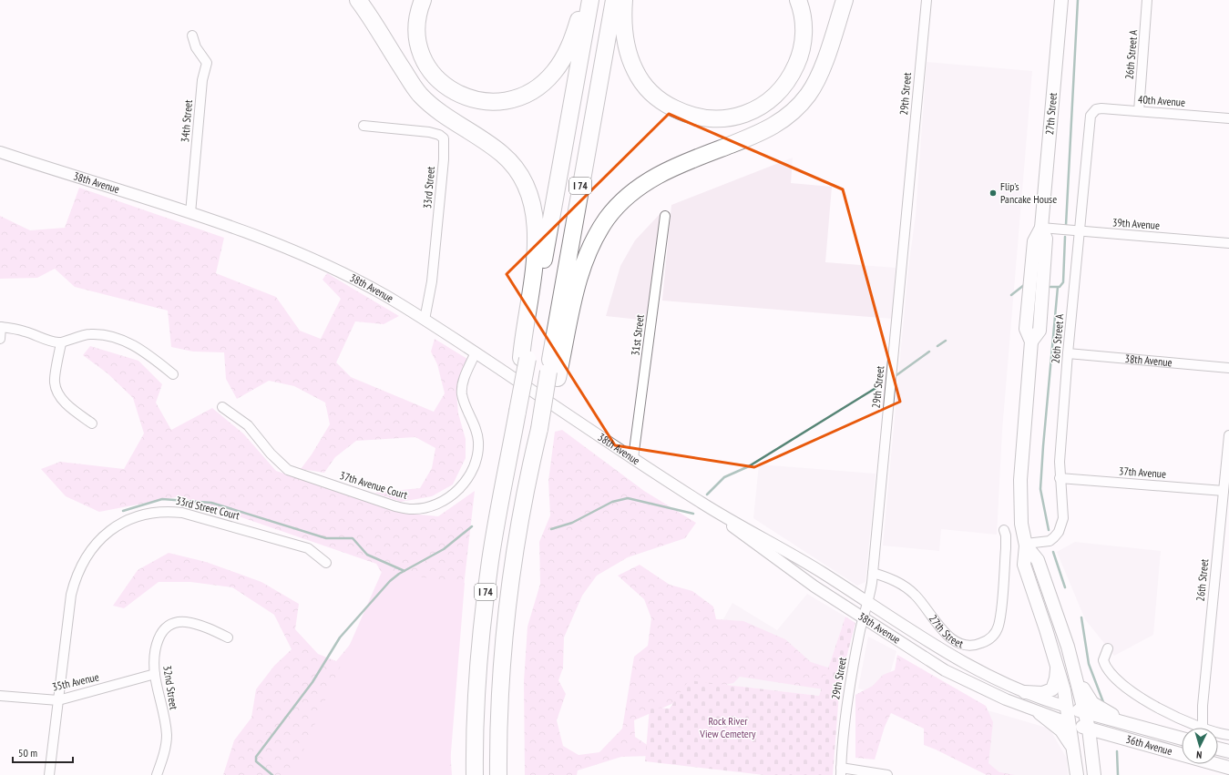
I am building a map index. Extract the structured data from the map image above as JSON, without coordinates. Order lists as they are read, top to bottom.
{
  "streets": {
    "highway": ["I 74"],
    "main road": ["27th Street", "36th Avenue"],
    "street": [
      "26th Street A",
      "29th Street",
      "40th Avenue",
      "34th Street",
      "38th Avenue",
      "33rd Street",
      "39th Avenue",
      "31st Street",
      "37th Avenue",
      "37th Avenue Court",
      "33rd Street Court",
      "26th Street",
      "35th Avenue",
      "32nd Street"
    ]
  },
  "crossings": [
    ["26th Street A", "40th Avenue"],
    ["26th Street A", "27th Street"],
    ["26th Street A", "38th Avenue"],
    ["26th Street A", "39th Avenue"],
    ["26th Street A", "37th Avenue"],
    ["29th Street", "27th Street"],
    ["29th Street", "38th Avenue"],
    ["27th Street", "38th Avenue"],
    ["27th Street", "39th Avenue"],
    ["27th Street", "36th Avenue"],
    ["34th Street", "38th Avenue"],
    ["38th Avenue", "33rd Street"],
    ["38th Avenue", "31st Street"],
    ["38th Avenue", "37th Avenue Court"],
    ["38th Avenue", "36th Avenue"],
    ["37th Avenue", "26th Street"],
    ["33rd Street Court", "35th Avenue"],
    ["35th Avenue", "32nd Street"]
  ],
  "parks": ["Rock River View Cemetery"],
  "places": ["Flip's Pancake House"],
  "scale_bar": "50 m",
  "north": "bottom"
}
